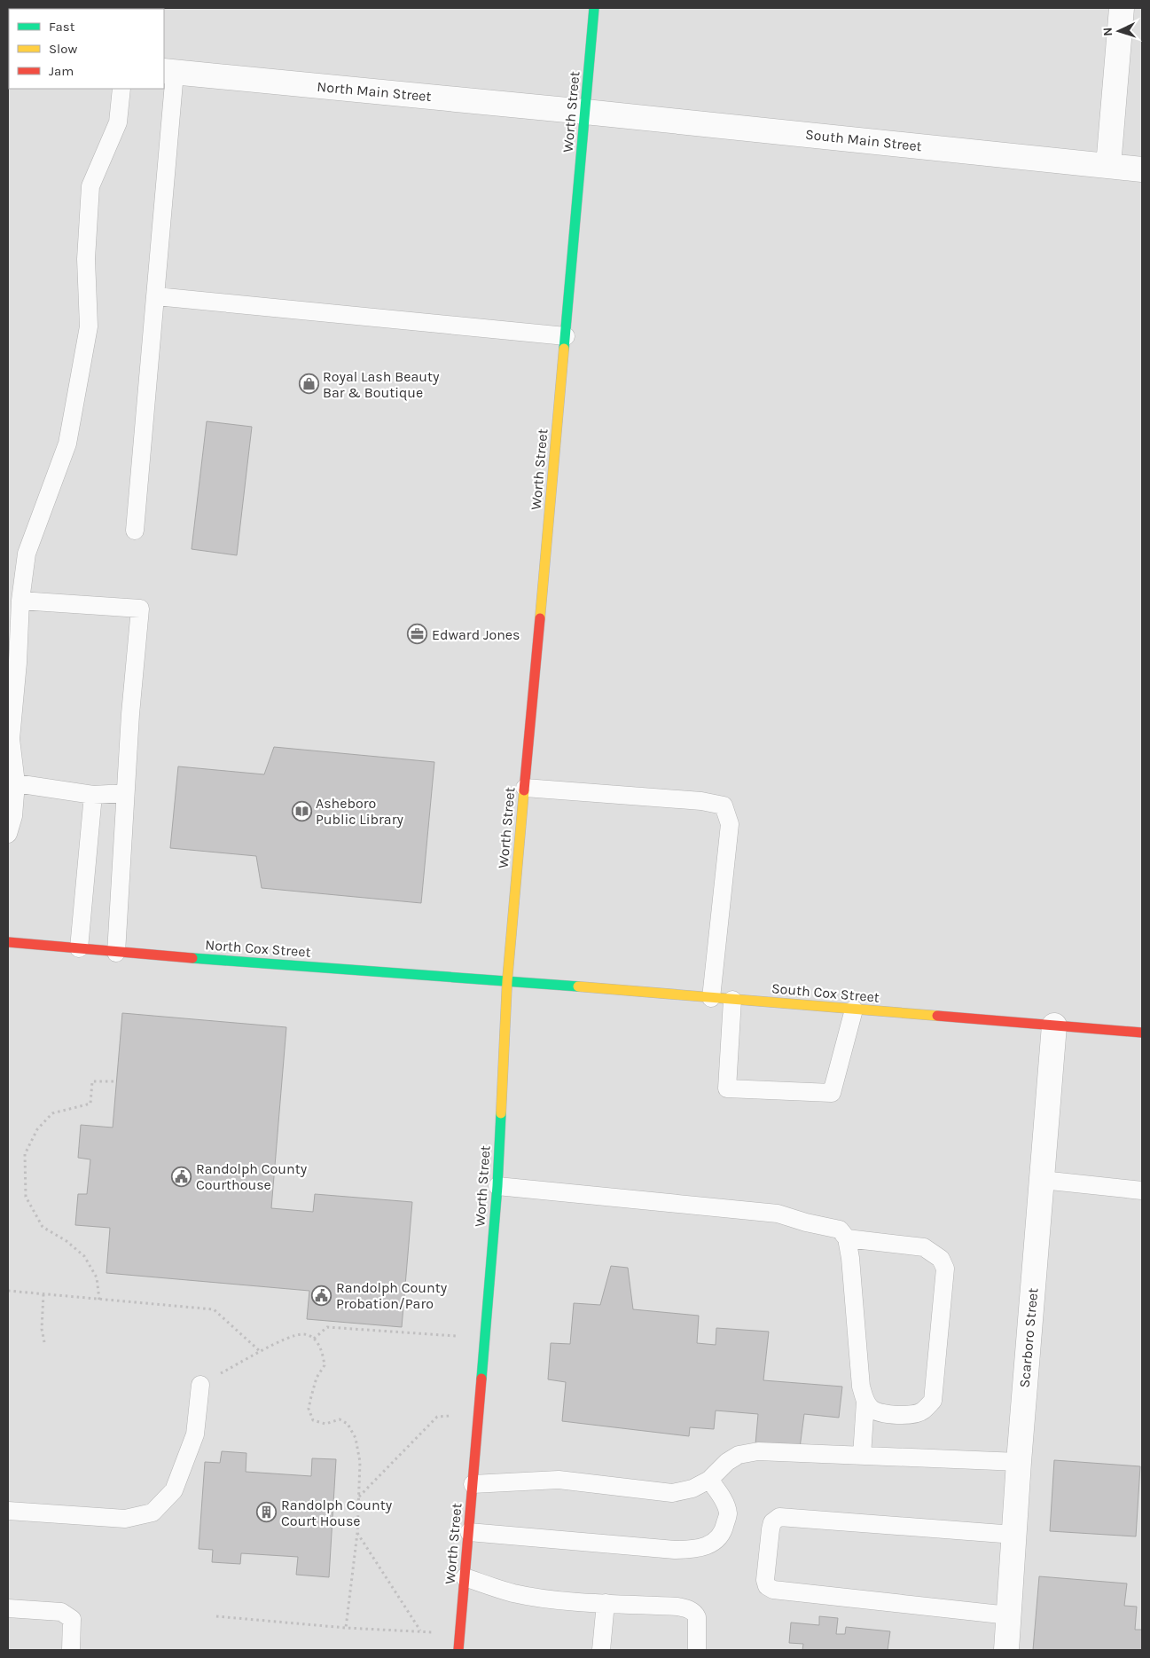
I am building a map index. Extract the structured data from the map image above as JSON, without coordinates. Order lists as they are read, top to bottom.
{
  "streets": {
    "street": [
      "North Main Street",
      "Worth Street",
      "South Main Street",
      "North Cox Street",
      "South Cox Street",
      "Scarboro Street"
    ]
  },
  "crossings": [
    ["North Main Street", "Worth Street"],
    ["North Main Street", "South Main Street"],
    ["Worth Street", "South Main Street"],
    ["Worth Street", "North Cox Street"],
    ["Worth Street", "South Cox Street"],
    ["North Cox Street", "South Cox Street"],
    ["South Cox Street", "Scarboro Street"]
  ],
  "places": {
    "shop": ["Royal Lash Beauty Bar & Boutique"],
    "office": ["Edward Jones"],
    "library": ["Asheboro Public Library"],
    "public building": ["Randolph County Courthouse", "Randolph County Probation/Paro"],
    "building": ["Randolph County Court House"]
  },
  "legend": ["Fast", "Slow", "Jam"],
  "north": "left"
}
